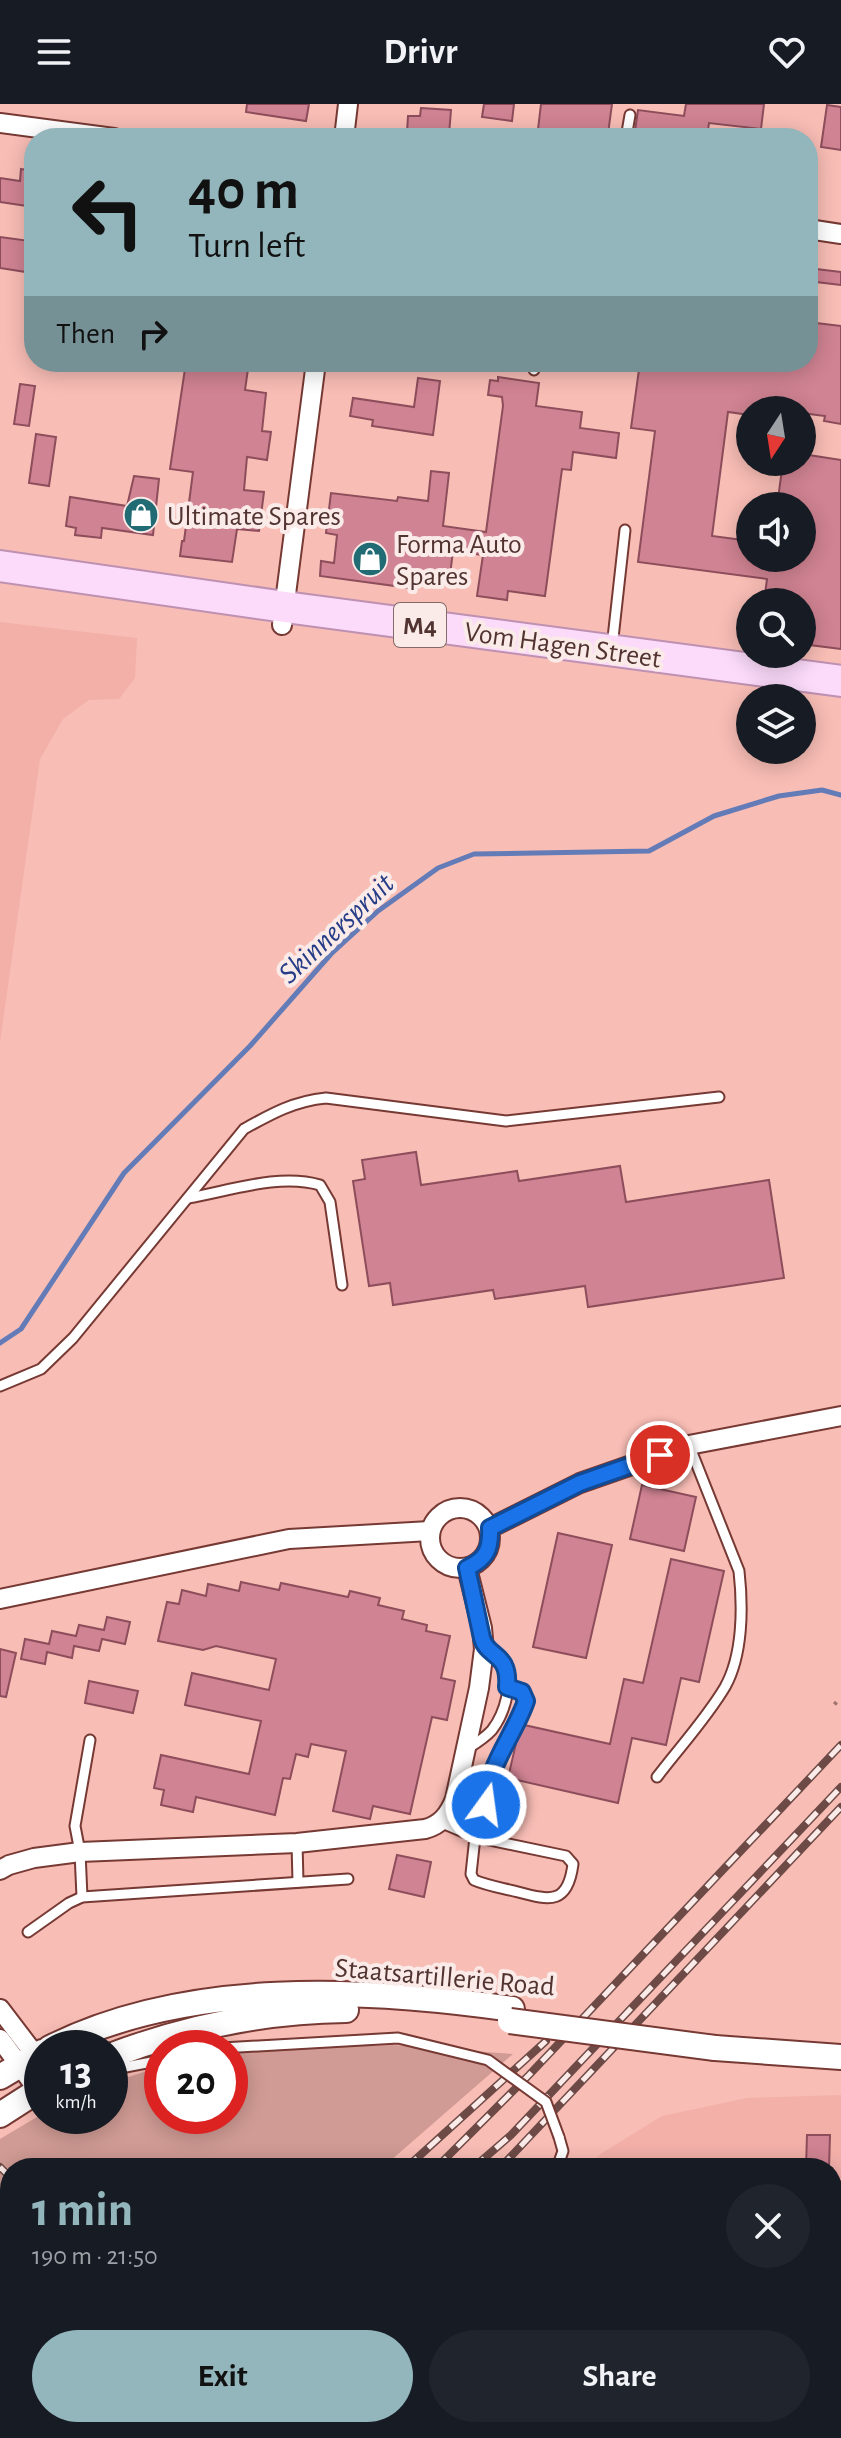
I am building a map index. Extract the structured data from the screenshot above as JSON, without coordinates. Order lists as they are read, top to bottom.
{
  "streets": {
    "main road": ["M4", "Vom Hagen Street"],
    "street": ["Staatsartillerie Road"]
  },
  "water": ["Skinnerspruit"],
  "places": {
    "shop": ["Ultimate Spares", "Forma Auto Spares"]
  },
  "north": "bottom",
  "page": {
    "header": "Drivr",
    "turn": ["40 m", "Turn left"],
    "then": "Then",
    "speed": "13 km/h",
    "limit": "20",
    "heading": ["1 min", "190 m · 21:50"],
    "buttons": ["Exit", "Share"]
  }
}
